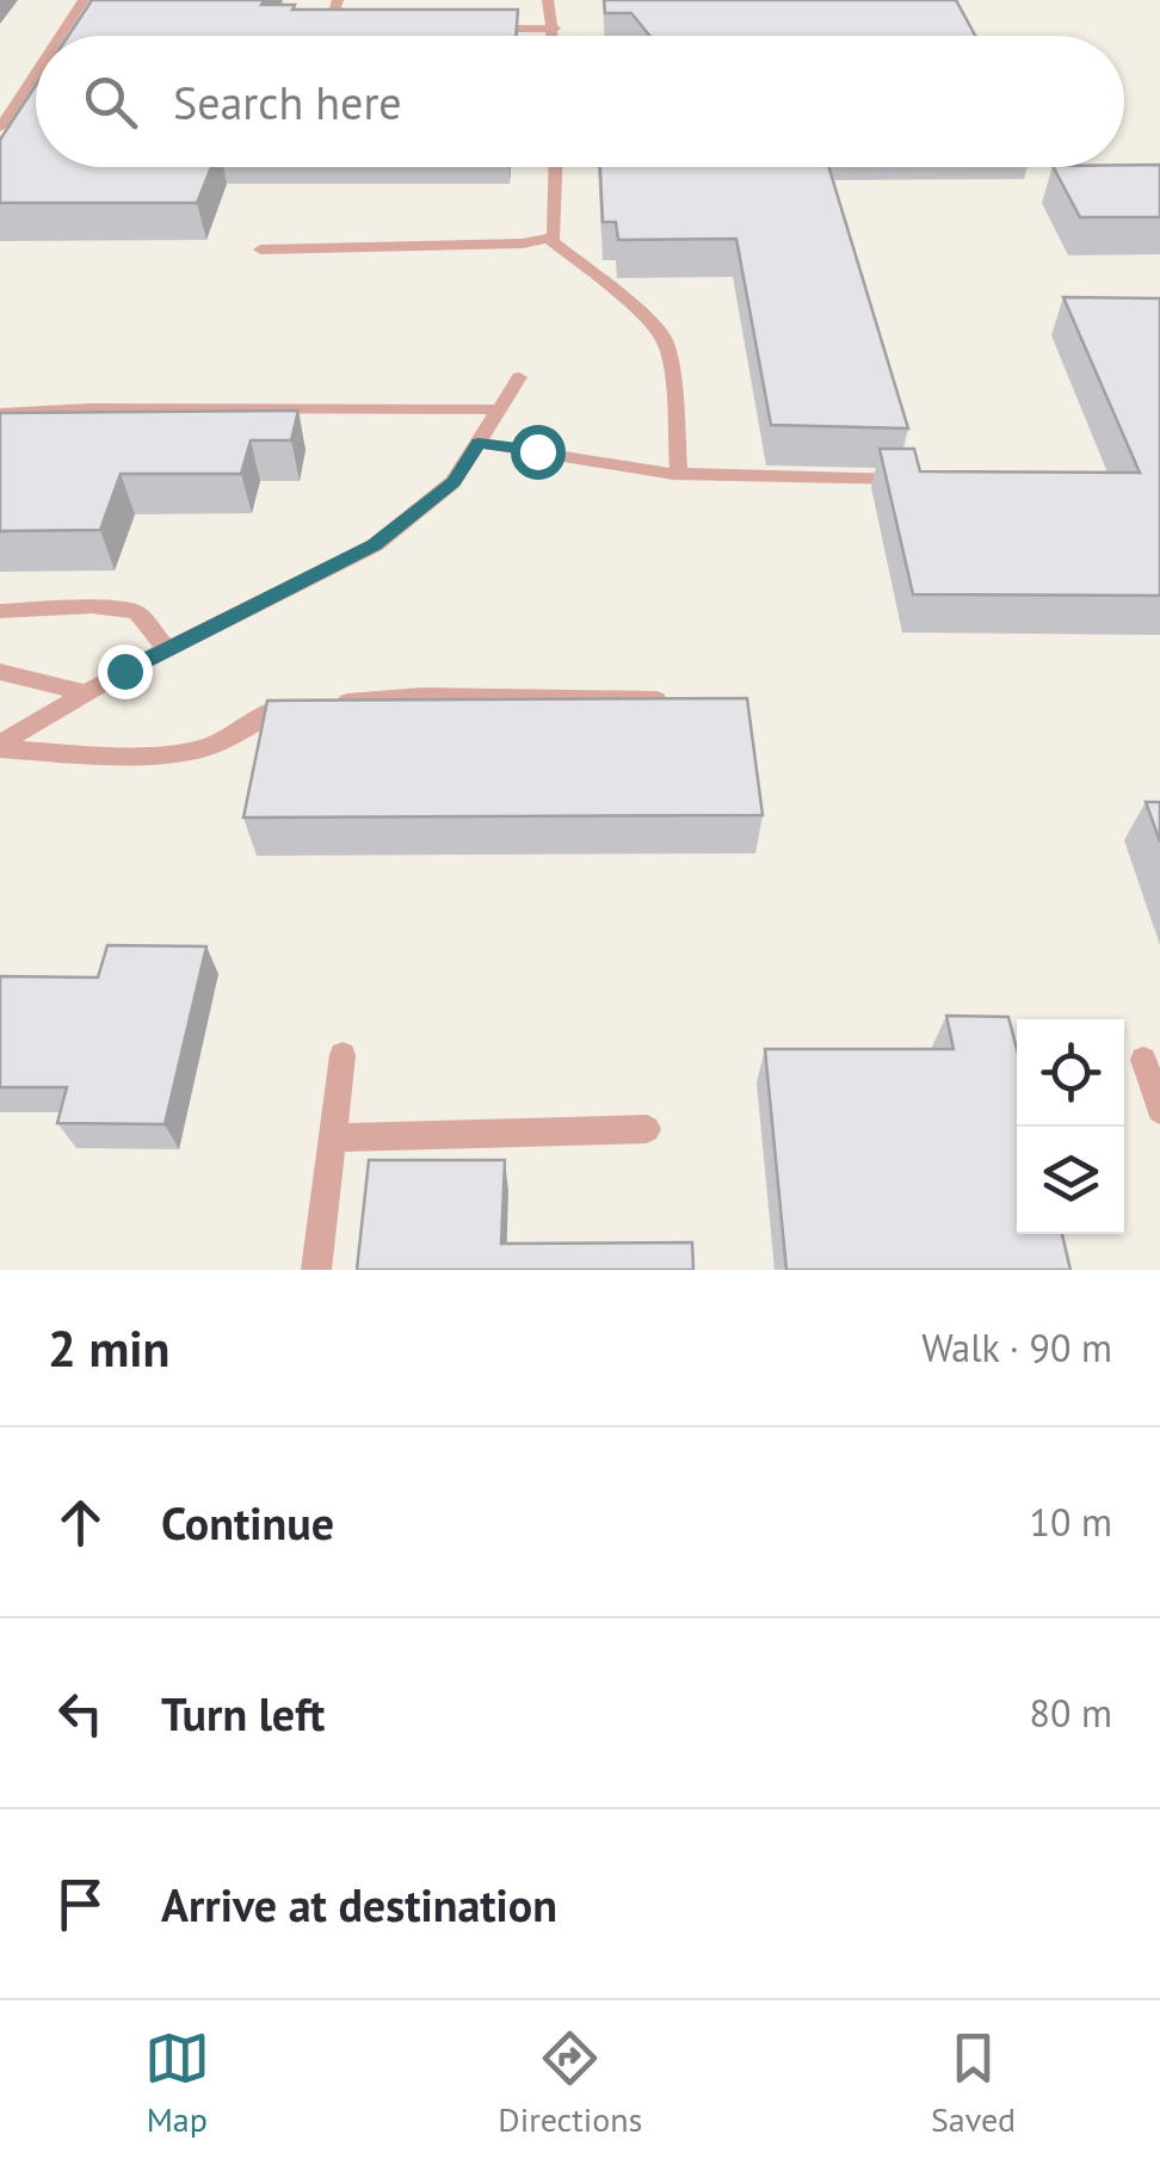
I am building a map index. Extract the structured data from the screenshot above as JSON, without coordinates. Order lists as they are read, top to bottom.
{
  "page": {
    "search": "Search here",
    "heading": ["2 min", "Walk · 90 m"],
    "list": [
      ["Continue", "10 m"],
      ["Turn left", "80 m"],
      "Arrive at destination"
    ],
    "nav": ["Map", "Directions", "Saved"]
  }
}
